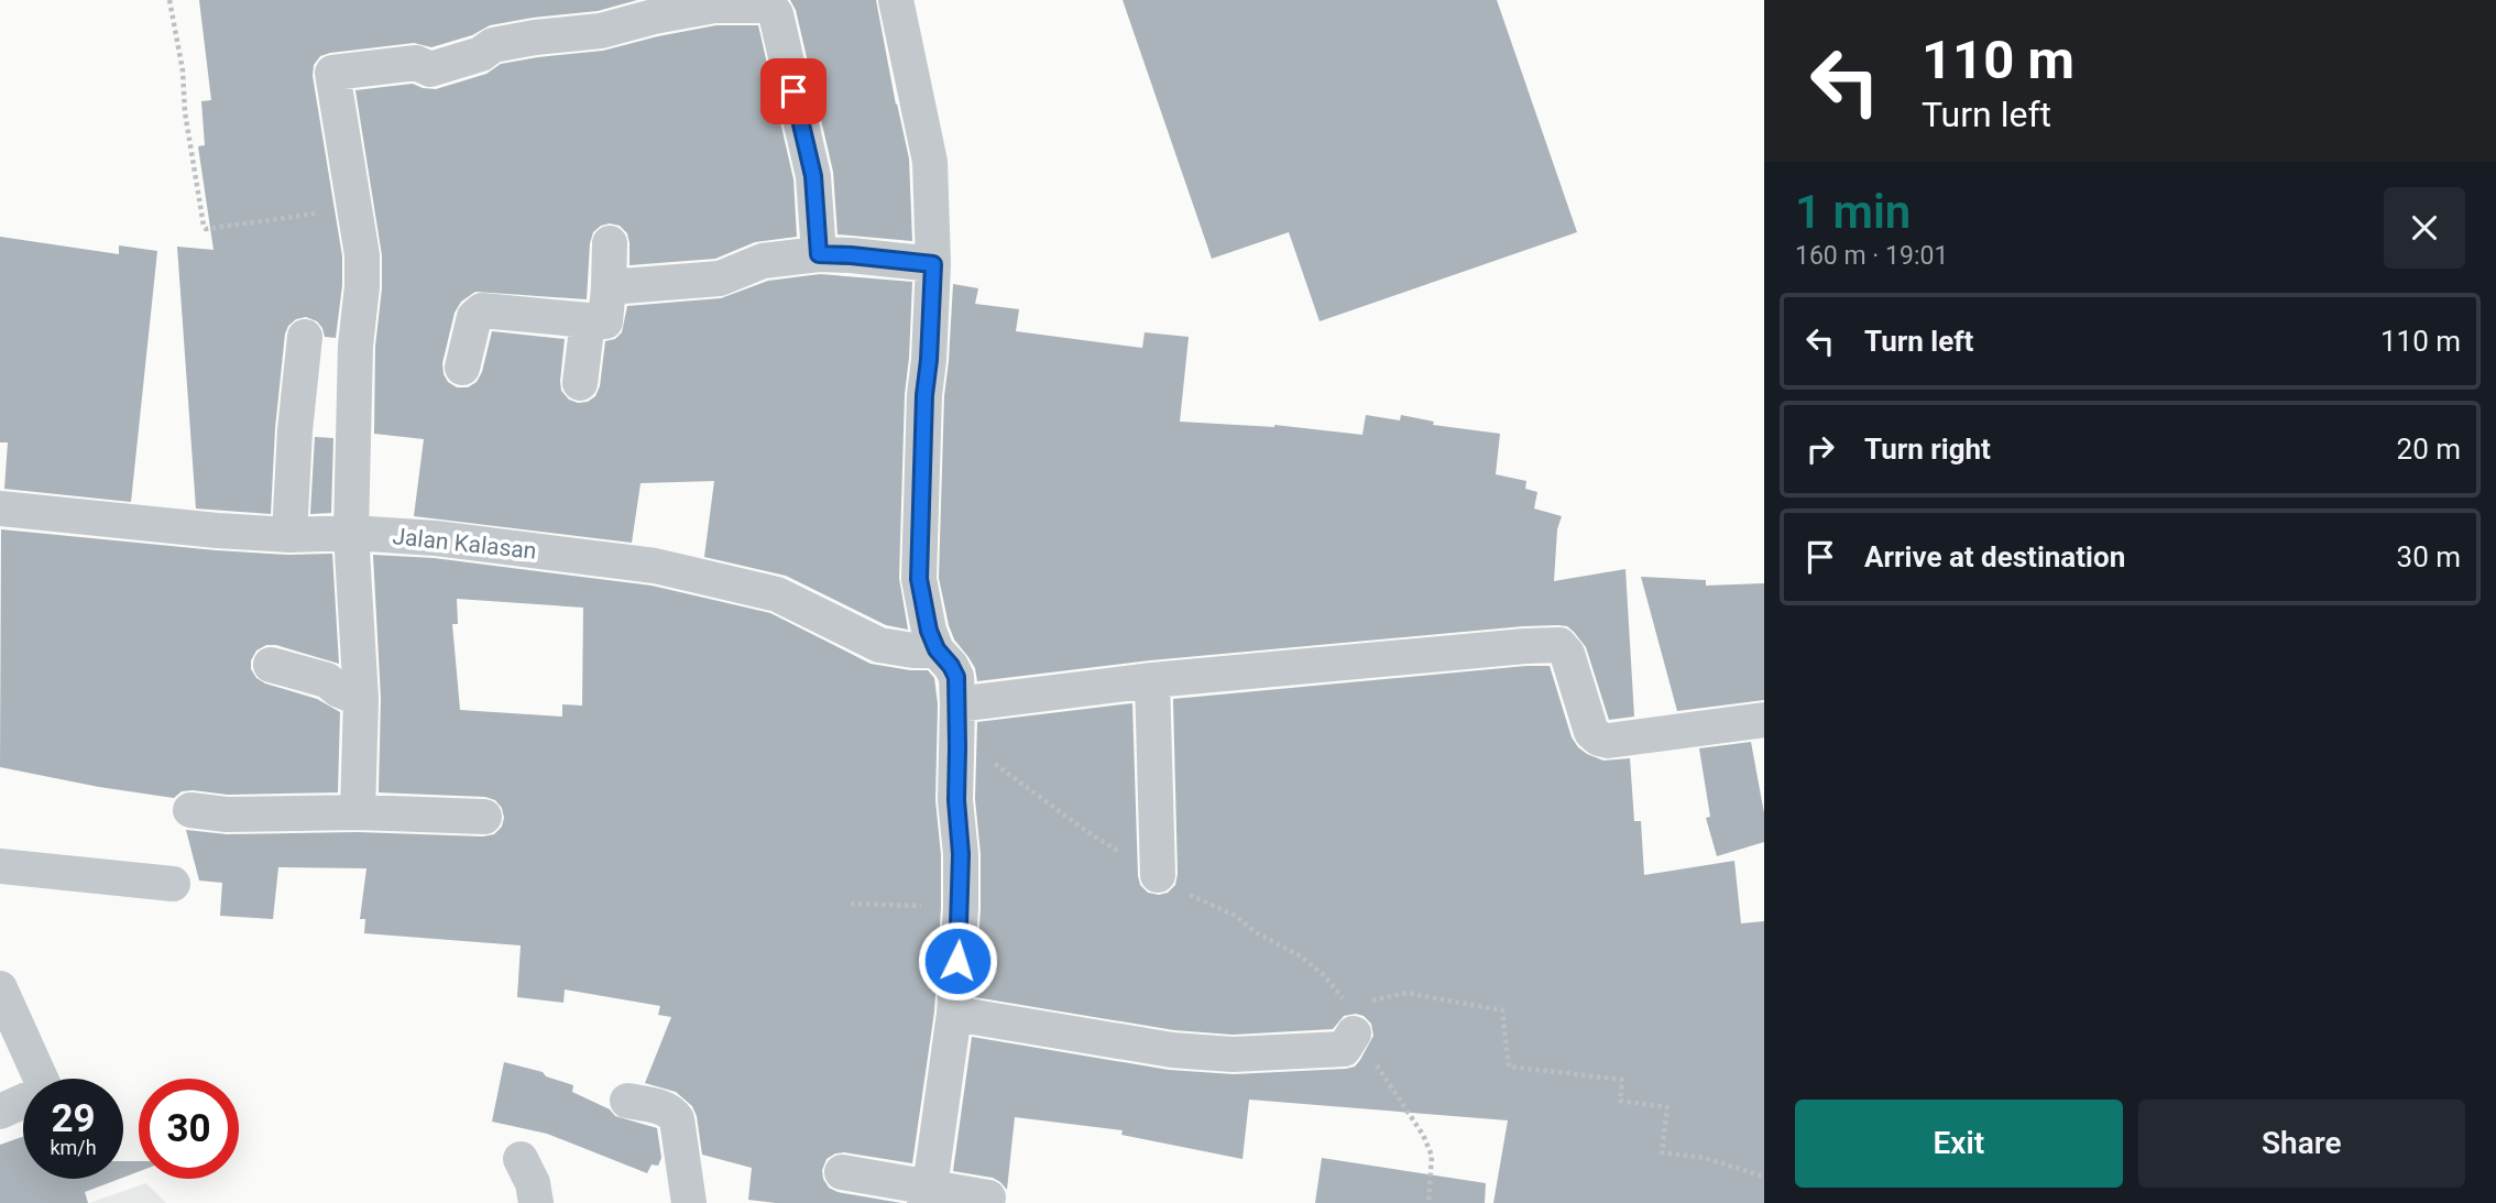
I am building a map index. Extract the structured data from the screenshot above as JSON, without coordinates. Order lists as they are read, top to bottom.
{
  "streets": {
    "street": ["Jalan Kalasan"]
  },
  "page": {
    "turn": ["110 m", "Turn left"],
    "heading": ["1 min", "160 m · 19:01"],
    "list": [
      {
        "name": "Turn left",
        "value": "110 m"
      },
      {
        "name": "Turn right",
        "value": "20 m"
      },
      {
        "name": "Arrive at destination",
        "value": "30 m"
      }
    ],
    "speed": "29 km/h",
    "limit": "30",
    "buttons": ["Exit", "Share"]
  }
}
